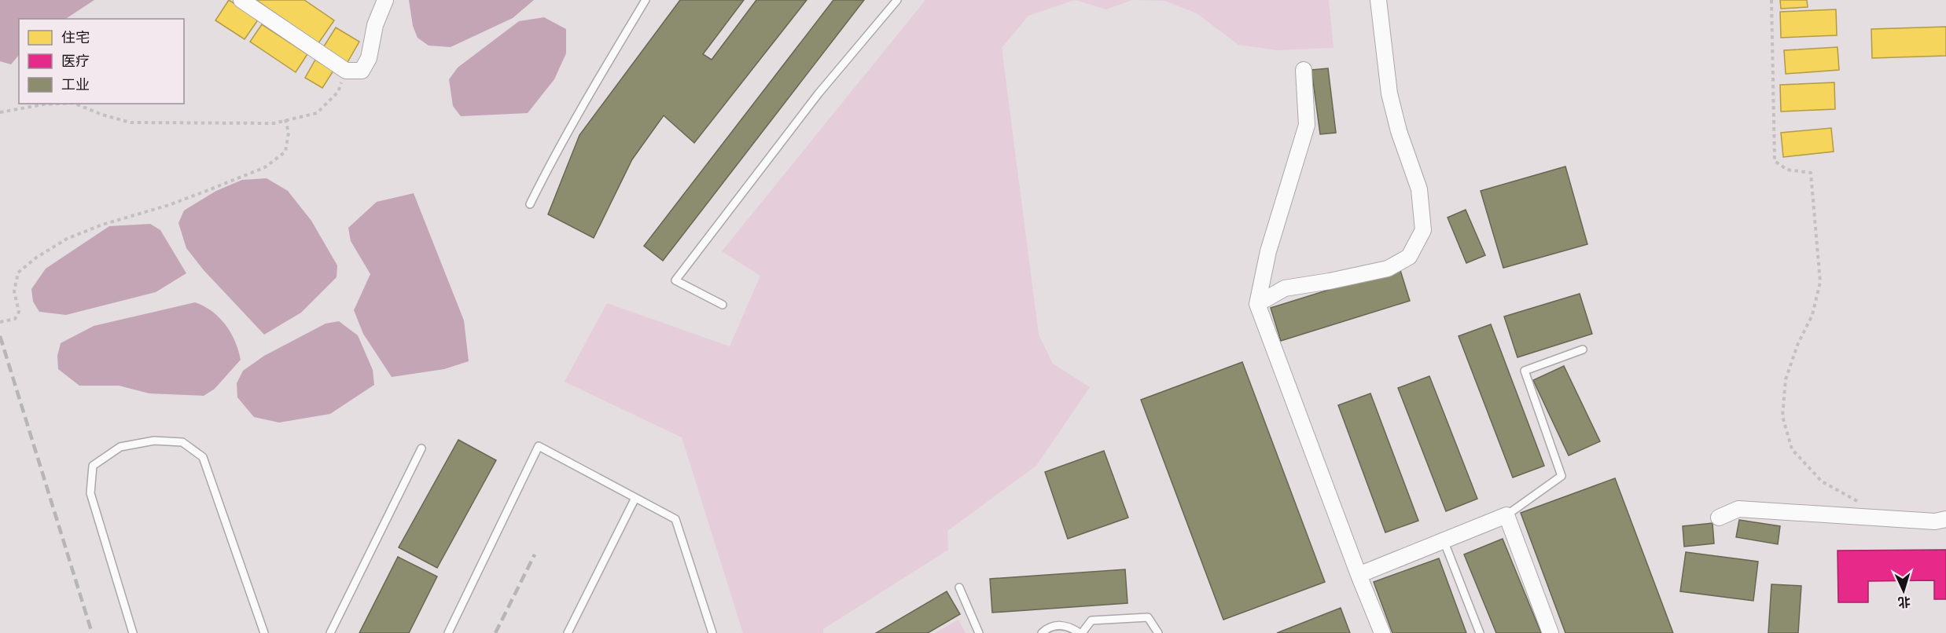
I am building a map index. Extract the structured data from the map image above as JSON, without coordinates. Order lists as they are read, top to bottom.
{
  "legend": ["住宅", "医疗", "工业"],
  "north": "bottom"
}
